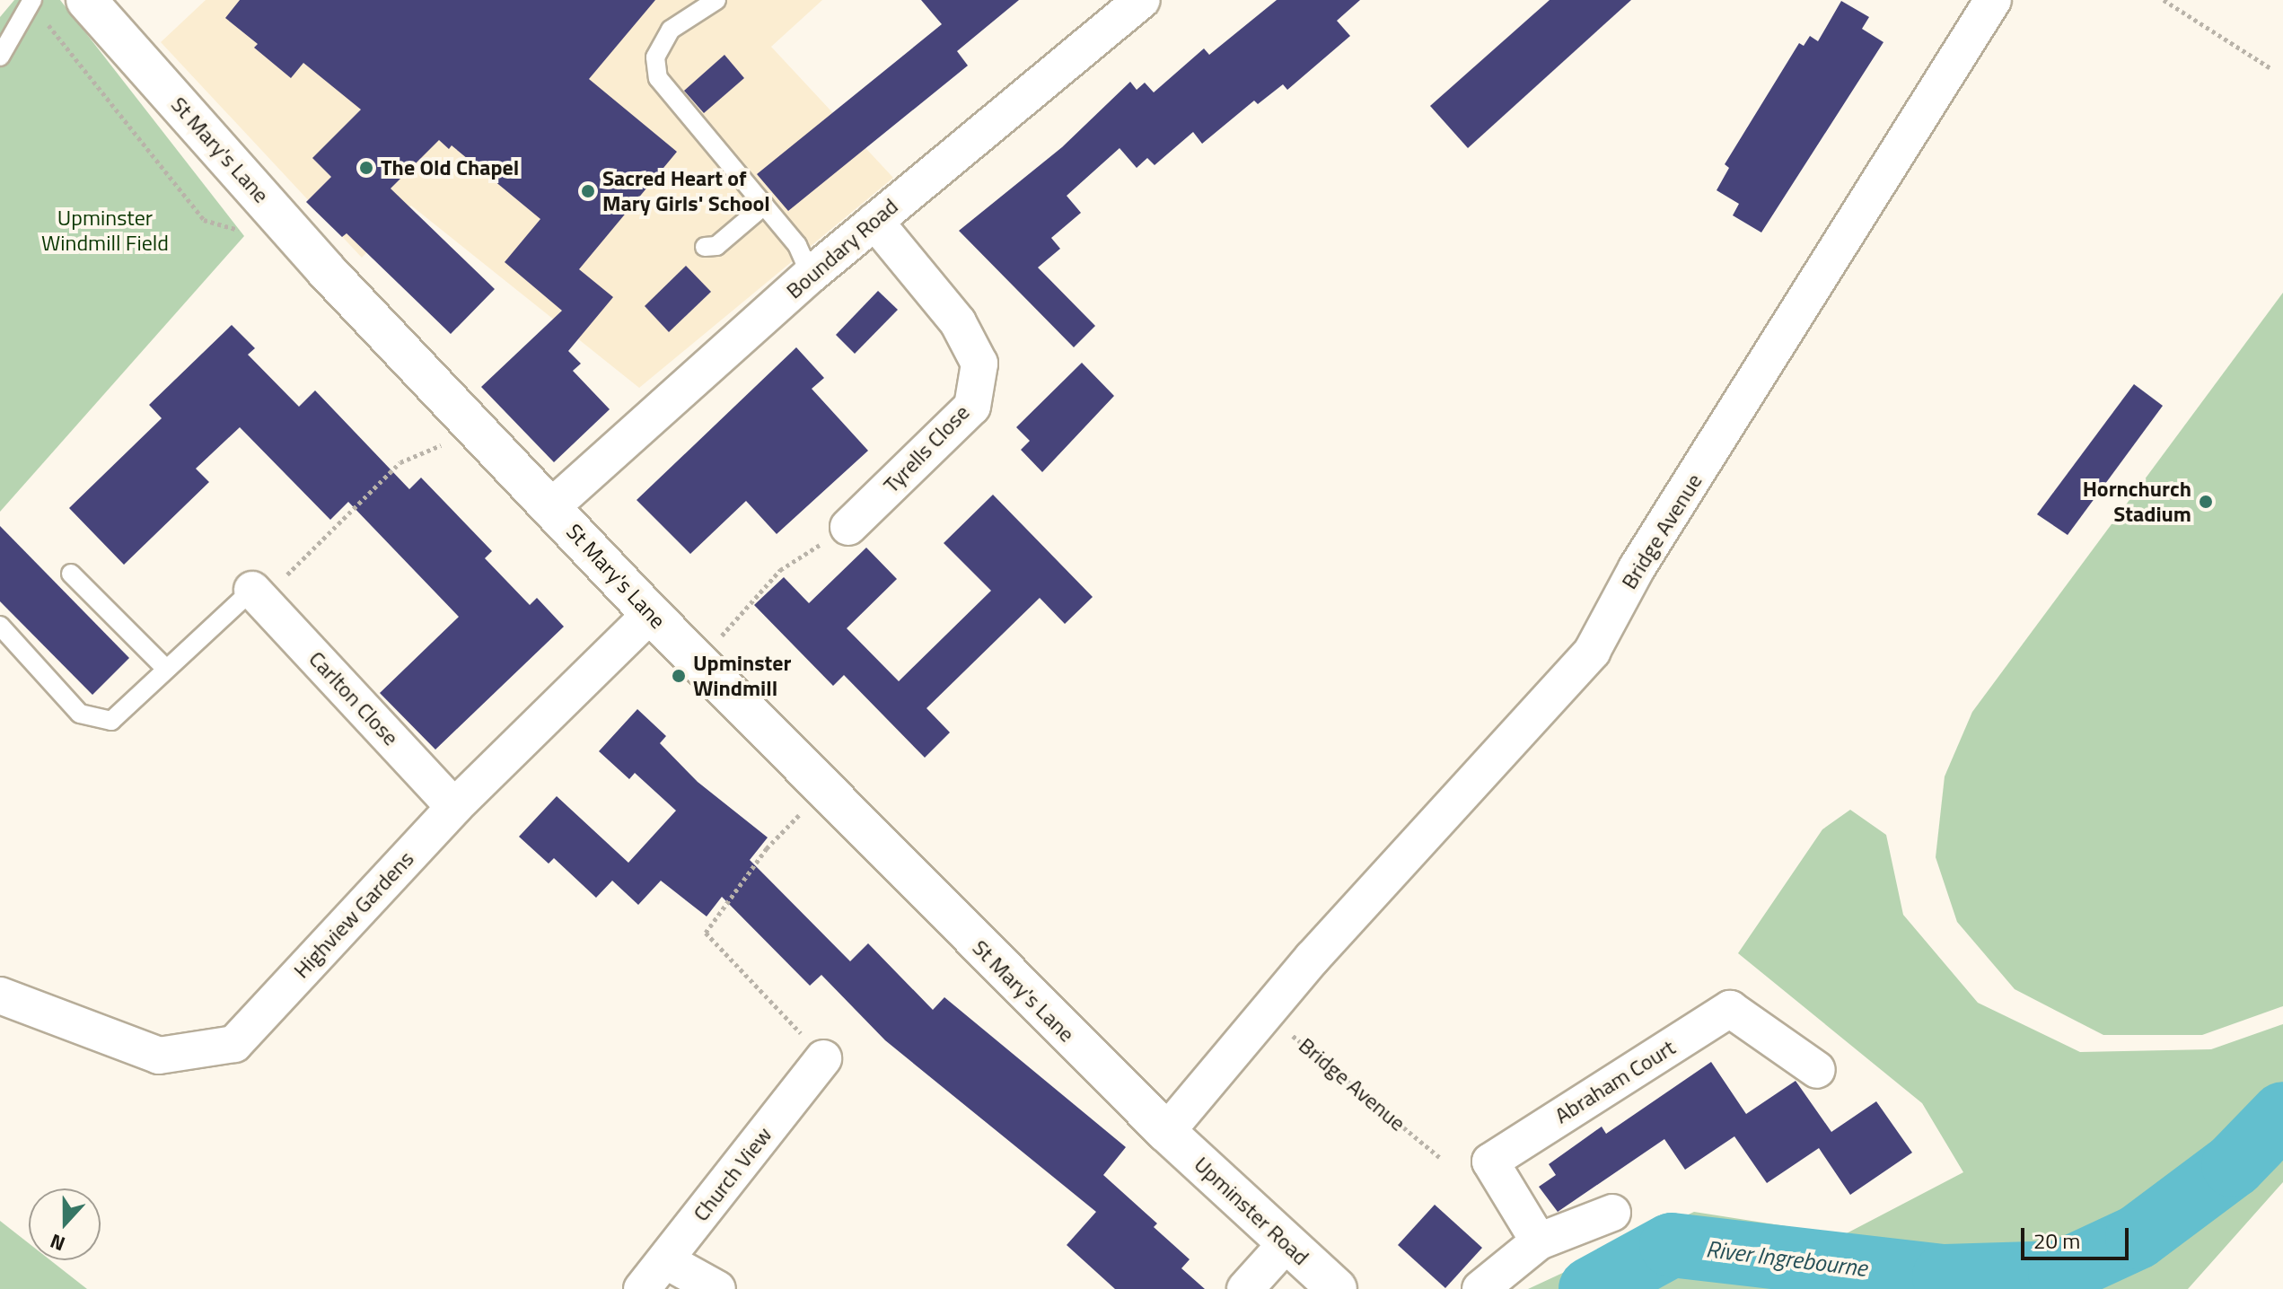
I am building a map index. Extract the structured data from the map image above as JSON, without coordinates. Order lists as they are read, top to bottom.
{
  "streets": {
    "main road": ["St Mary's Lane", "Upminster Road"],
    "street": [
      "Boundary Road",
      "Tyrells Close",
      "Bridge Avenue",
      "Carlton Close",
      "Highview Gardens",
      "Abraham Court",
      "Church View"
    ]
  },
  "crossings": [
    ["St Mary's Lane", "Boundary Road"],
    ["St Mary's Lane", "Bridge Avenue"],
    ["St Mary's Lane", "Highview Gardens"],
    ["St Mary's Lane", "Upminster Road"],
    ["Boundary Road", "Tyrells Close"],
    ["Bridge Avenue", "Upminster Road"],
    ["Carlton Close", "Highview Gardens"]
  ],
  "water": ["River Ingrebourne"],
  "parks": ["Upminster Windmill Field"],
  "places": [
    "The Old Chapel",
    "Sacred Heart of Mary Girls' School",
    "Hornchurch Stadium",
    "Upminster Windmill"
  ],
  "scale_bar": "20 m",
  "north": "bottom"
}
